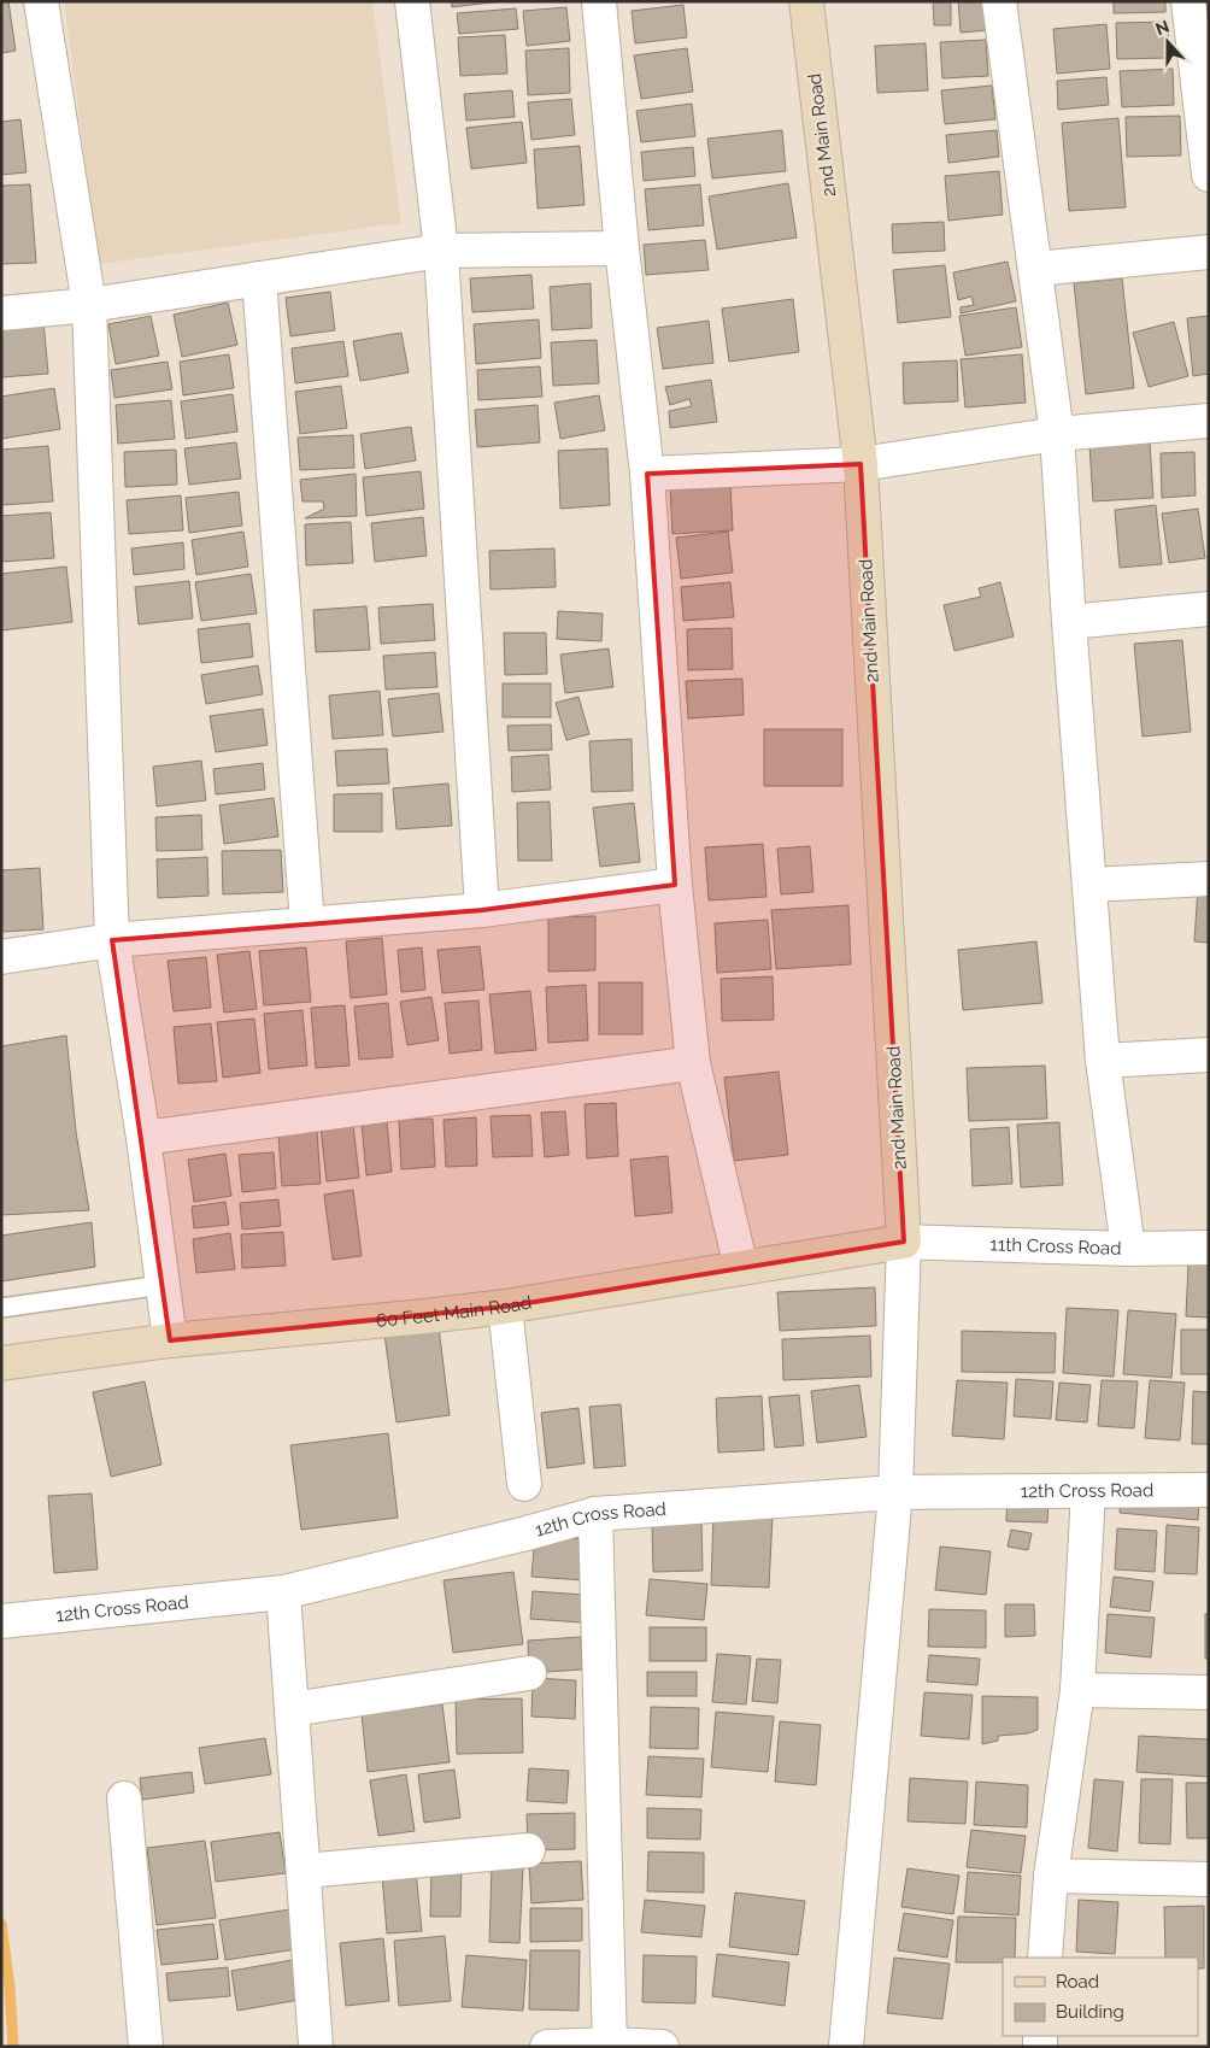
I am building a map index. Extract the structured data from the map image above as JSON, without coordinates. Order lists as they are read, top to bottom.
{
  "streets": {
    "street": [
      "2nd Main Road",
      "11th Cross Road",
      "60 Feet Main Road",
      "12th Cross Road"
    ]
  },
  "crossings": [
    ["2nd Main Road", "11th Cross Road"],
    ["2nd Main Road", "60 Feet Main Road"],
    ["11th Cross Road", "60 Feet Main Road"]
  ],
  "legend": ["Road", "Building"],
  "north": "top"
}
